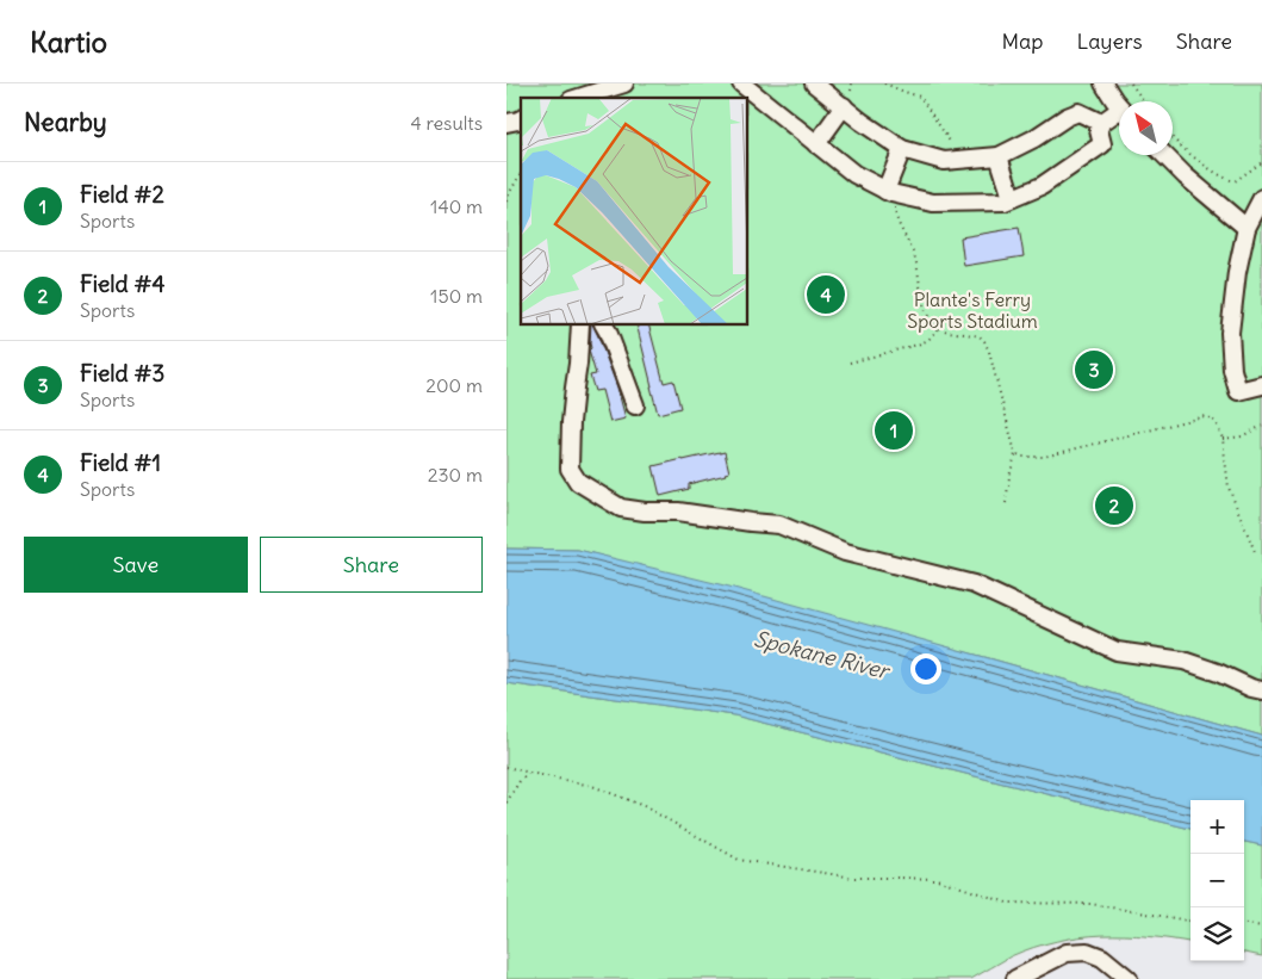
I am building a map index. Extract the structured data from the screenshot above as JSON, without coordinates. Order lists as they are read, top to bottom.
{
  "water": ["Spokane River"],
  "parks": ["Plante's Ferry Sports Stadium"],
  "north": "top left",
  "page": {
    "header": "Kartio",
    "nav": ["Map", "Layers", "Share"],
    "heading": ["Nearby", "4 results"],
    "list": [
      {
        "mark": "1",
        "name": "Field #2",
        "note": "Sports",
        "value": "140 m"
      },
      {
        "mark": "2",
        "name": "Field #4",
        "note": "Sports",
        "value": "150 m"
      },
      {
        "mark": "3",
        "name": "Field #3",
        "note": "Sports",
        "value": "200 m"
      },
      {
        "mark": "4",
        "name": "Field #1",
        "note": "Sports",
        "value": "230 m"
      }
    ],
    "pins": [
      "4",
      "3",
      "1",
      "2"
    ],
    "buttons": ["Save", "Share"],
    "map_buttons": ["+", "−"]
  }
}
